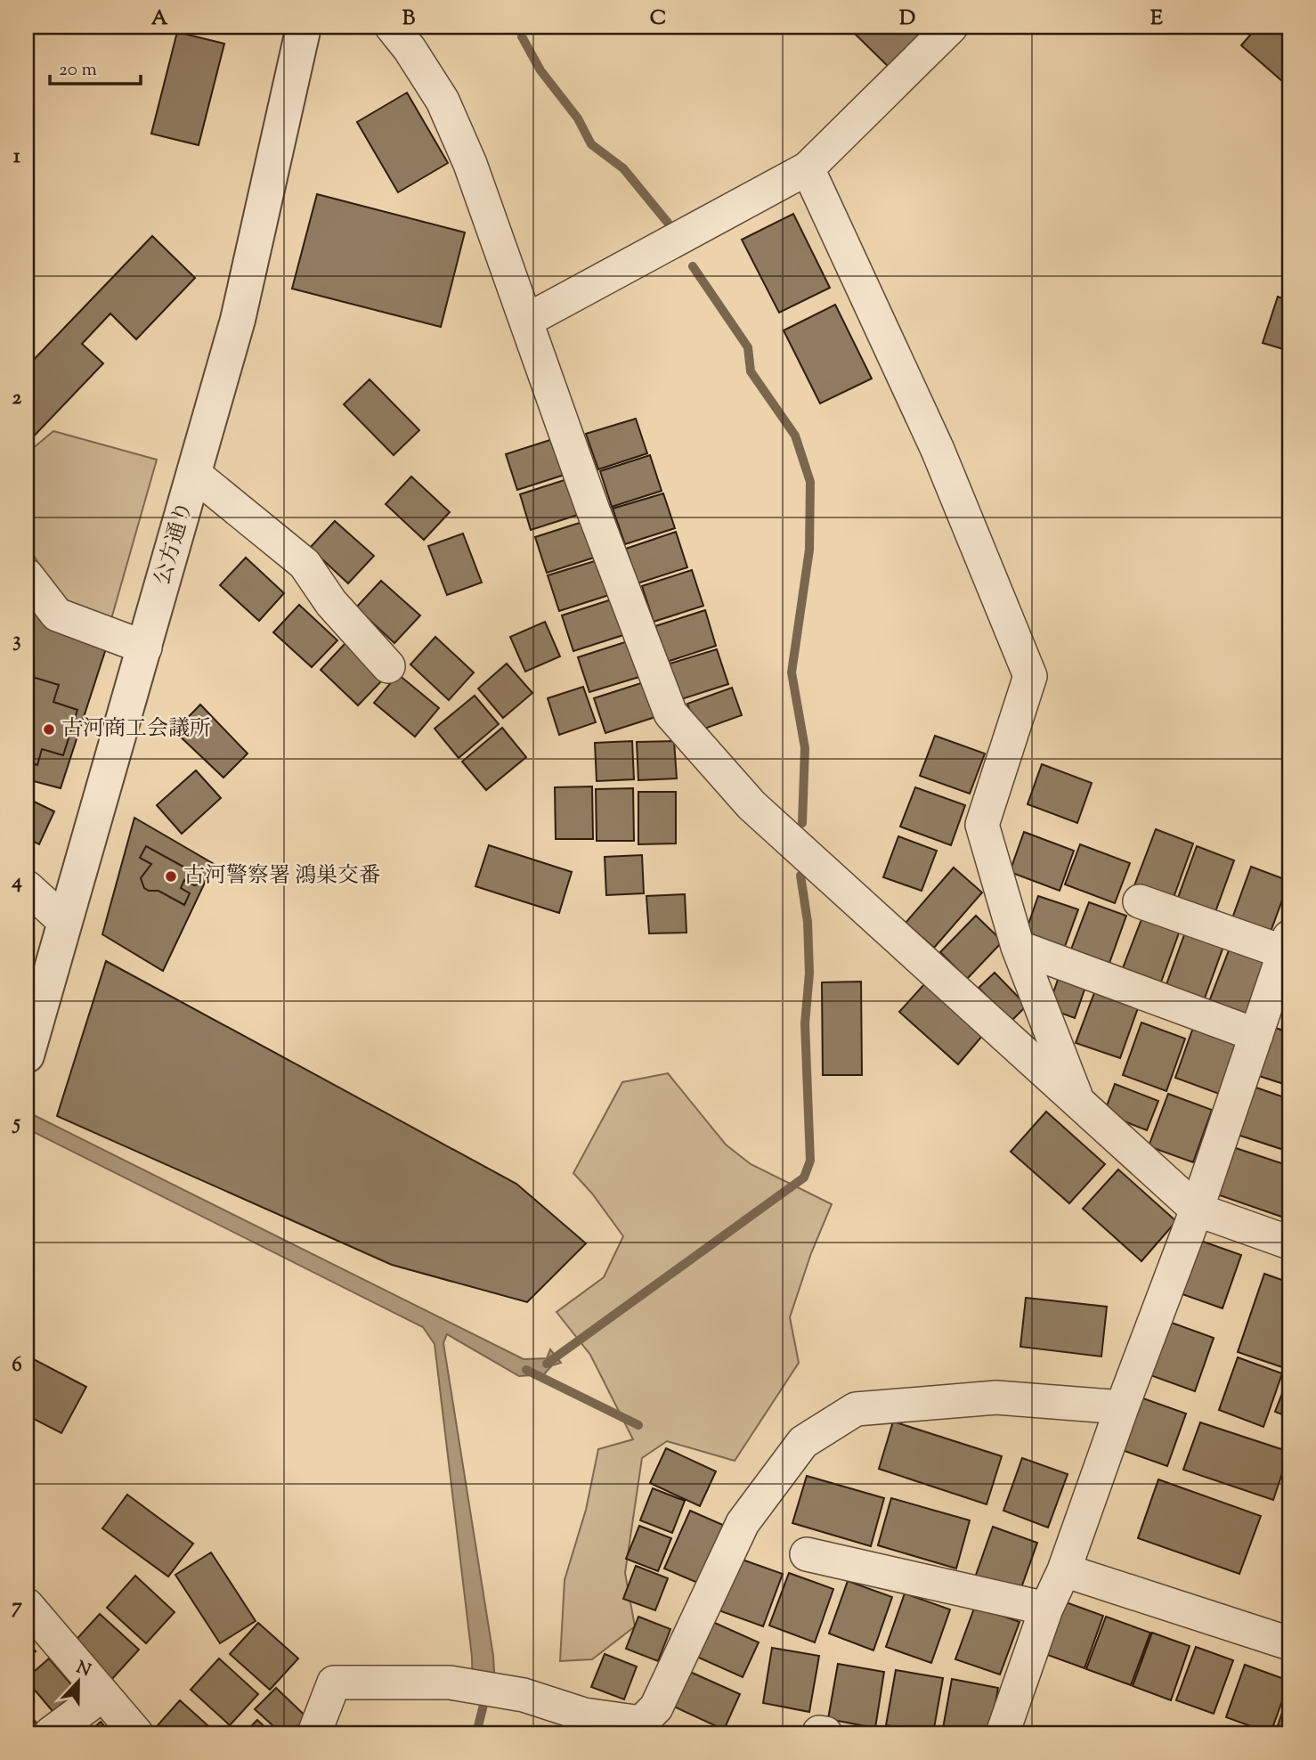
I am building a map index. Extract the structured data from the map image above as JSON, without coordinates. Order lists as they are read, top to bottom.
{
  "streets": {
    "street": ["公方通り"]
  },
  "places": ["古河商工会議所", "古河警察署 鴻巣交番"],
  "scale_bar": "20 m",
  "north": "top",
  "grid": {
    "columns": [
      "A",
      "B",
      "C",
      "D",
      "E"
    ],
    "rows": [
      "1",
      "2",
      "3",
      "4",
      "5",
      "6",
      "7"
    ]
  }
}
